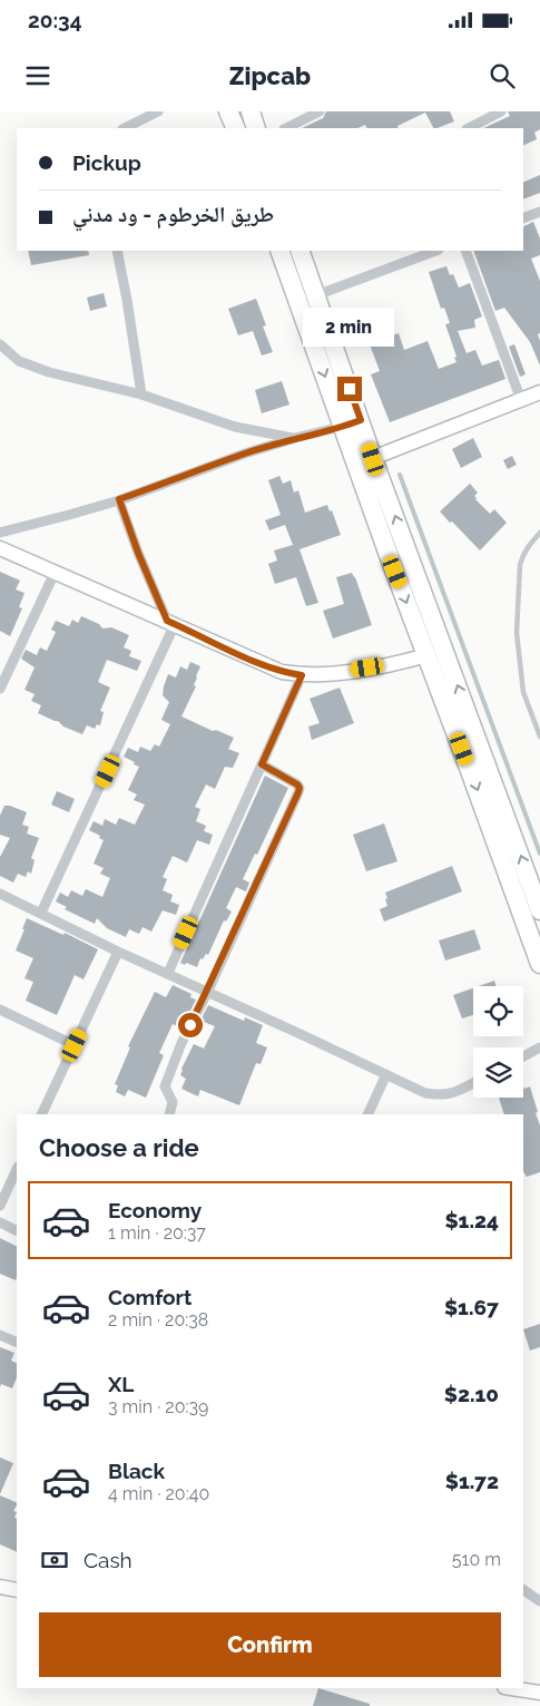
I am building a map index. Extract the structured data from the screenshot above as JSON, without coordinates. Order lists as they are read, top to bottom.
{
  "page": {
    "status": "20:34",
    "header": "Zipcab",
    "banner": ["Pickup", "طريق الخرطوم - ود مدني"],
    "bubble": "2 min",
    "heading": "Choose a ride",
    "list": [
      {
        "name": "Economy",
        "note": "1 min · 20:37",
        "value": "$1.24"
      },
      {
        "name": "Comfort",
        "note": "2 min · 20:38",
        "value": "$1.67"
      },
      {
        "name": "XL",
        "note": "3 min · 20:39",
        "value": "$2.10"
      },
      {
        "name": "Black",
        "note": "4 min · 20:40",
        "value": "$1.72"
      }
    ],
    "pay": ["Cash", "510 m"],
    "buttons": "Confirm"
  }
}
